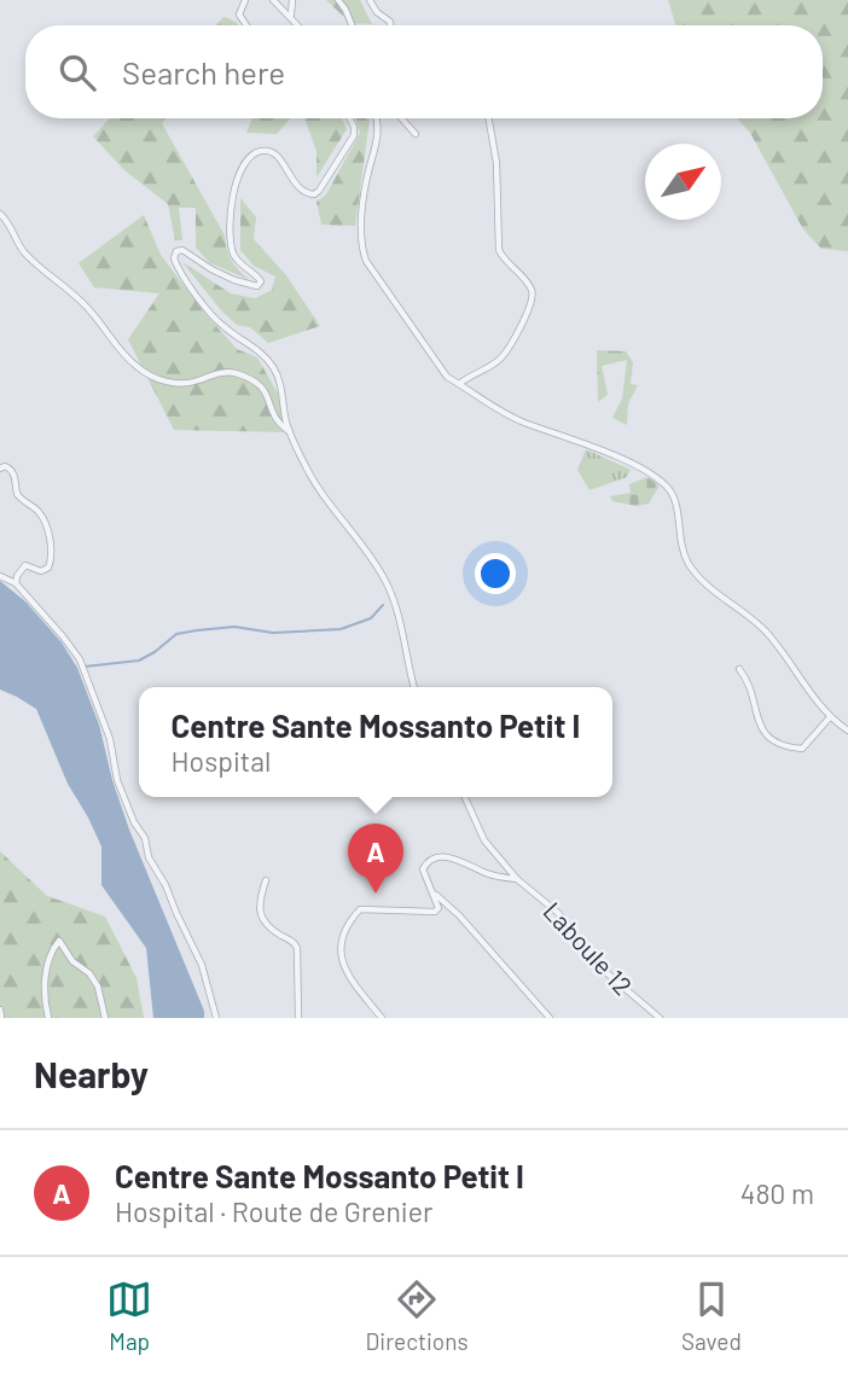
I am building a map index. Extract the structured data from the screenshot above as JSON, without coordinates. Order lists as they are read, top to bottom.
{
  "streets": {
    "street": ["Laboule 12"]
  },
  "north": "top right",
  "page": {
    "search": "Search here",
    "popup": ["Centre Sante Mossanto Petit I", "Hospital"],
    "pins": "A",
    "heading": "Nearby",
    "list": [
      {
        "mark": "A",
        "name": "Centre Sante Mossanto Petit I",
        "note": "Hospital · Route de Grenier",
        "value": "480 m"
      }
    ],
    "nav": ["Map", "Directions", "Saved"]
  }
}
